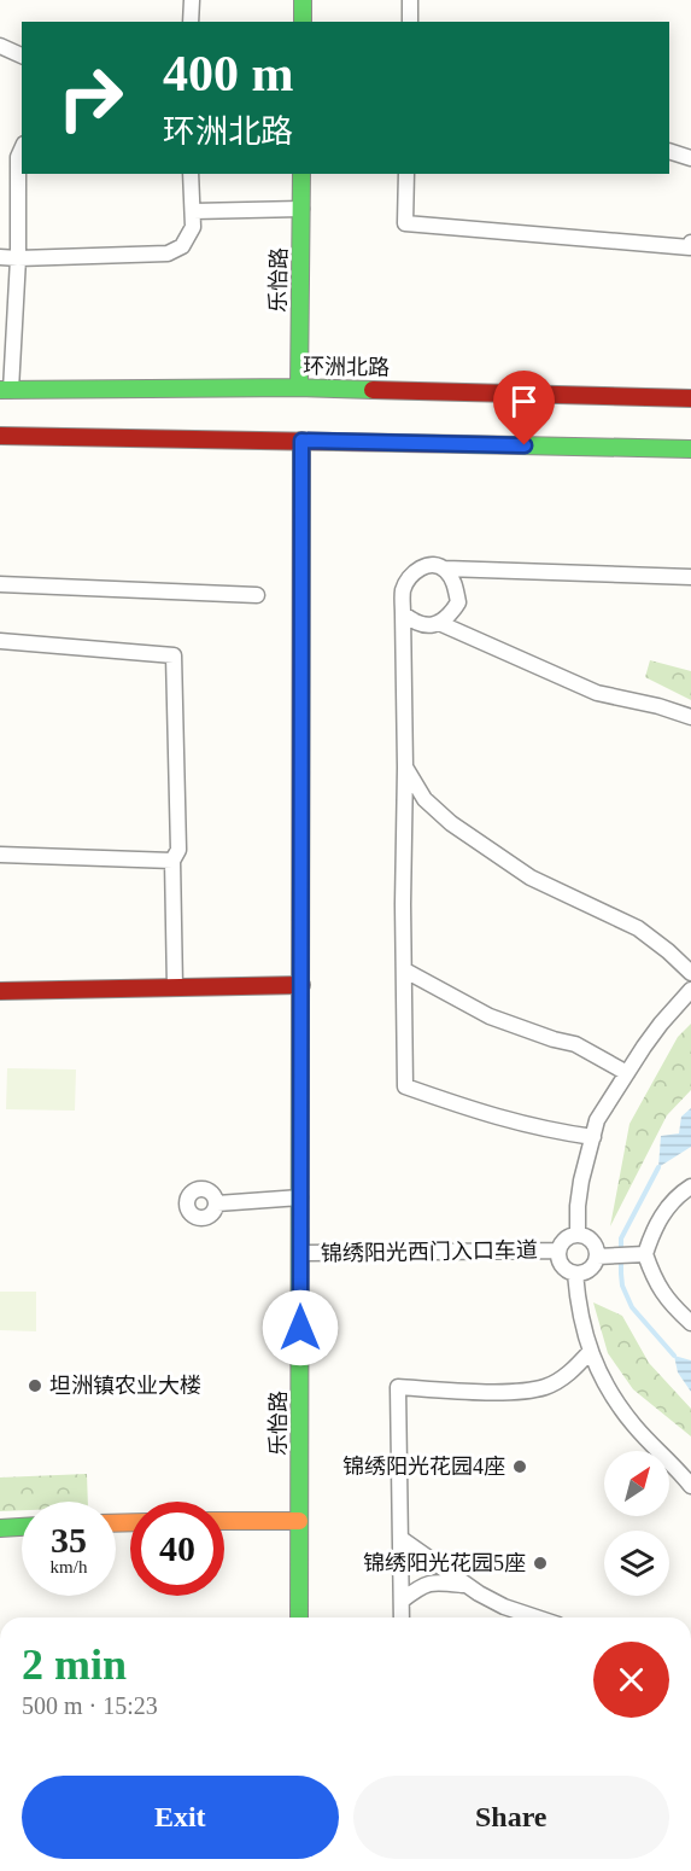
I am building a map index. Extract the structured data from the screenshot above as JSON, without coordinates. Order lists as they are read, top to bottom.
{
  "streets": {
    "street": ["乐怡路", "环洲北路", "锦绣阳光西门入口车道"]
  },
  "crossings": [
    ["乐怡路", "环洲北路"],
    ["乐怡路", "锦绣阳光西门入口车道"]
  ],
  "places": ["坦洲镇农业大楼", "锦绣阳光花园4座", "锦绣阳光花园5座"],
  "north": "top right",
  "page": {
    "turn": ["400 m", "环洲北路"],
    "speed": "35 km/h",
    "limit": "40",
    "heading": ["2 min", "500 m · 15:23"],
    "buttons": ["Exit", "Share"]
  }
}
